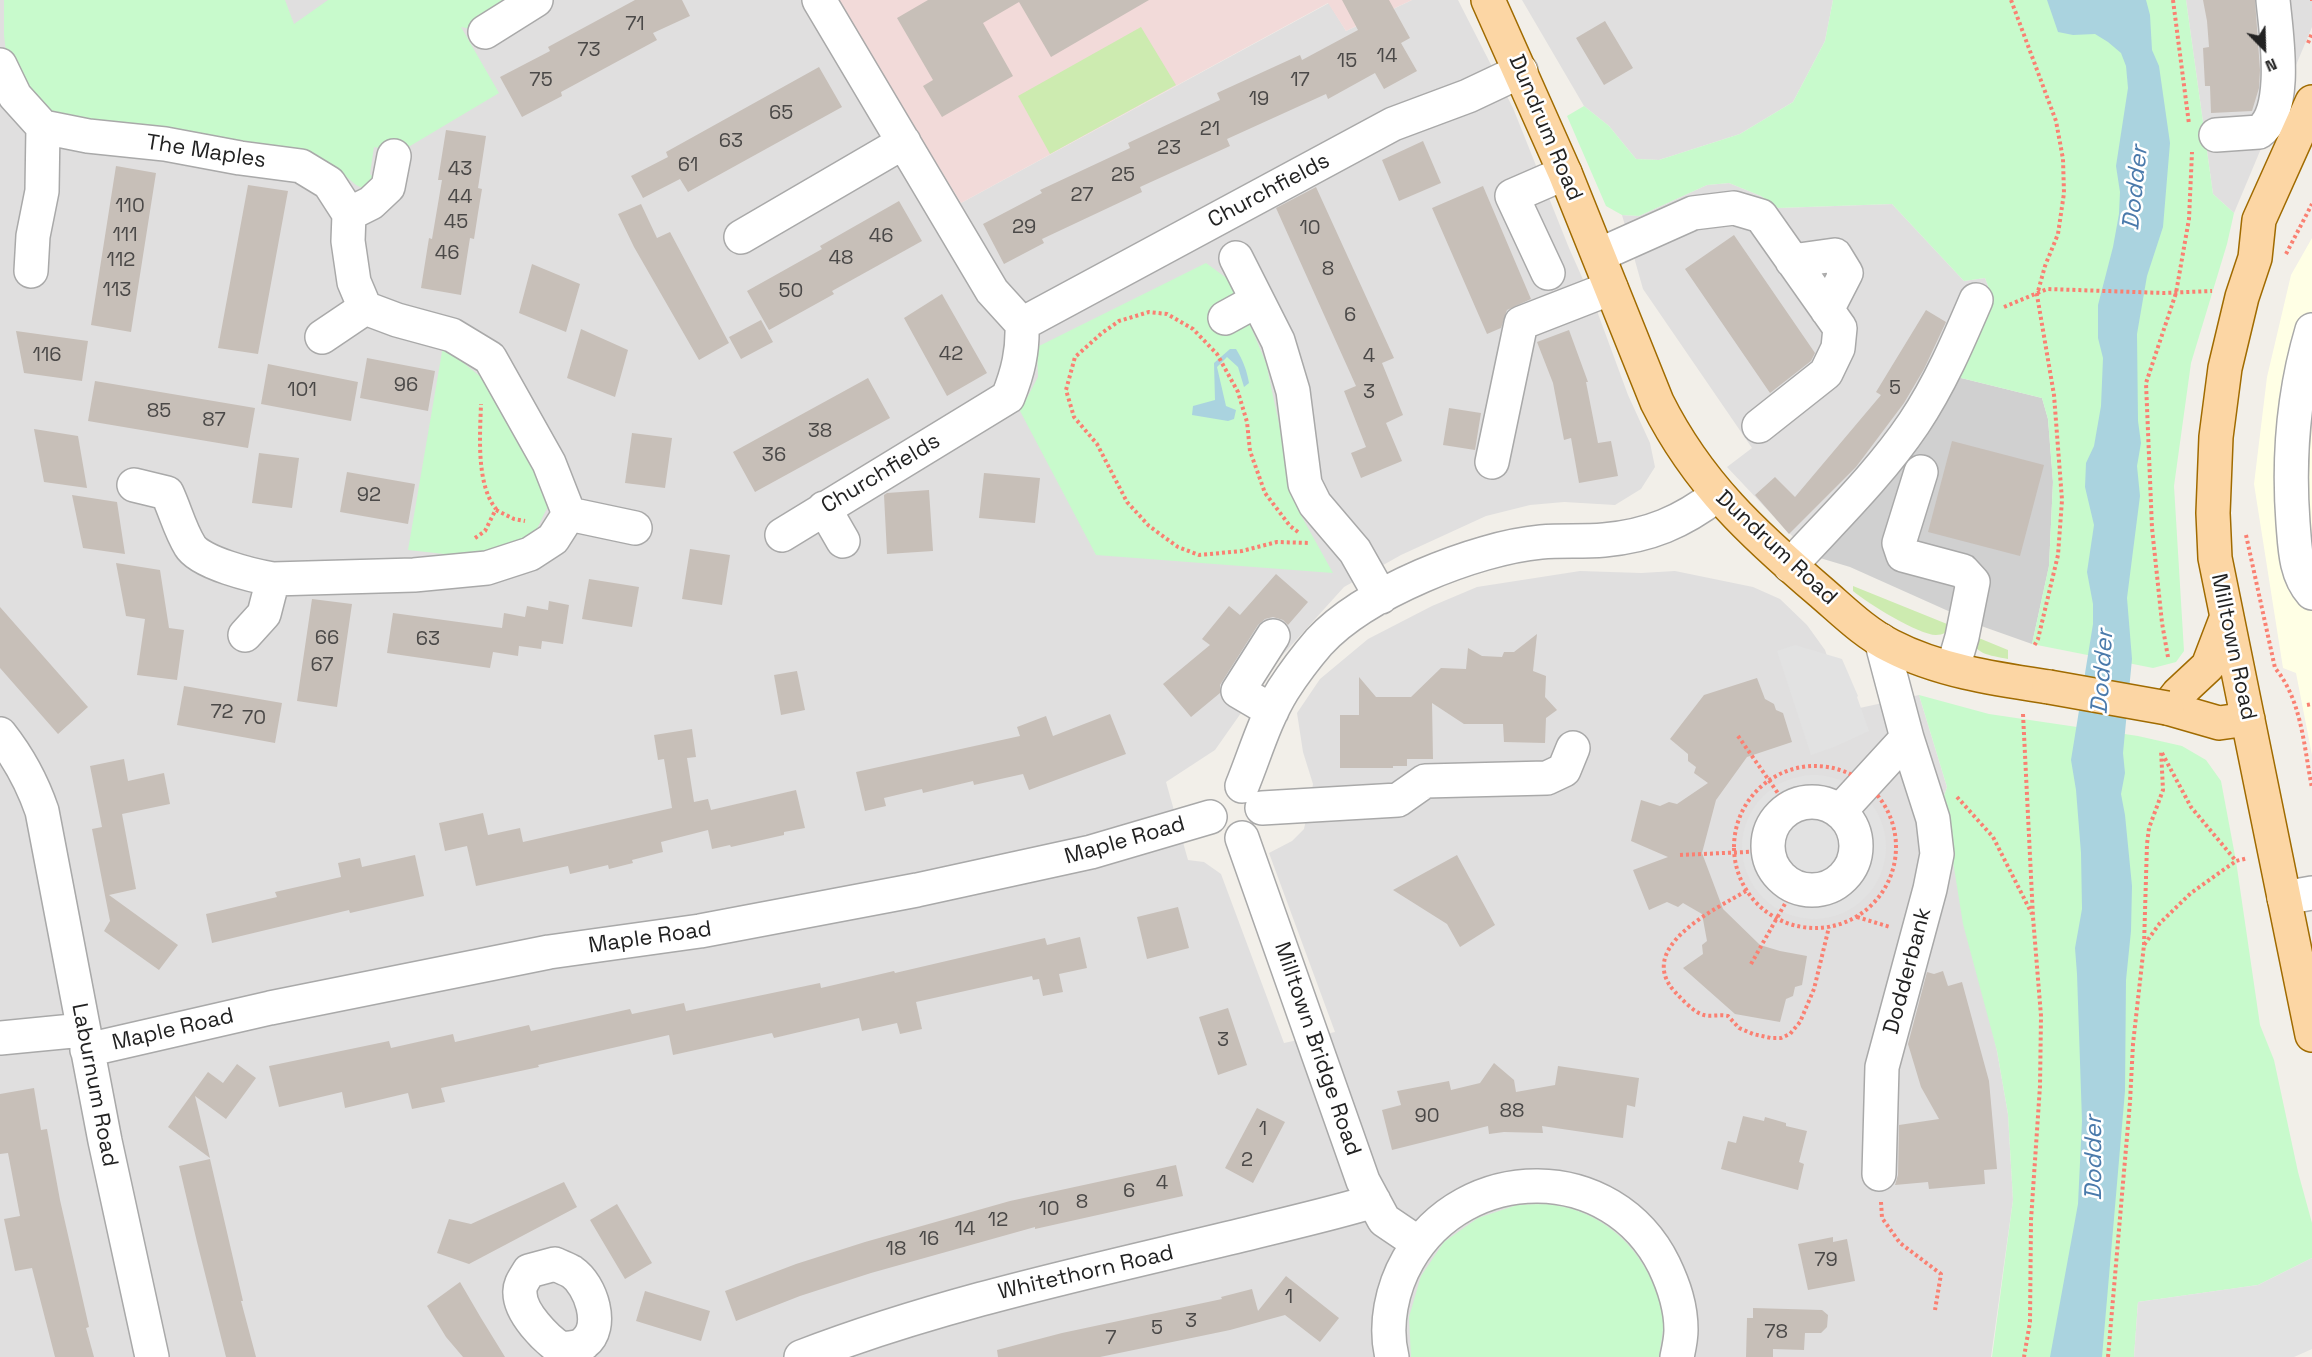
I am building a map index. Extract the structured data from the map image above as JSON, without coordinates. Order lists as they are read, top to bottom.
{
  "streets": {
    "main road": ["Dundrum Road", "Milltown Road"],
    "street": [
      "The Maples",
      "Churchfields",
      "Maple Road",
      "Dodderbank",
      "Milltown Bridge Road",
      "Laburnum Road",
      "Whitethorn Road"
    ]
  },
  "crossings": [
    ["Dundrum Road", "Churchfields"],
    ["Dundrum Road", "Milltown Road"],
    ["Dundrum Road", "Dodderbank"],
    ["Maple Road", "Milltown Bridge Road"],
    ["Maple Road", "Laburnum Road"],
    ["Milltown Bridge Road", "Whitethorn Road"]
  ],
  "water": ["Dodder"],
  "house_numbers": [
    "71",
    "73",
    "14",
    "15",
    "75",
    "17",
    "19",
    "65",
    "21",
    "63",
    "23",
    "61",
    "43",
    "25",
    "27",
    "44",
    "110",
    "45",
    "29",
    "10",
    "111",
    "46",
    "46",
    "48",
    "112",
    "8",
    "113",
    "50",
    "6",
    "42",
    "116",
    "4",
    "96",
    "5",
    "101",
    "3",
    "85",
    "87",
    "38",
    "36",
    "92",
    "66",
    "63",
    "67",
    "72",
    "70",
    "3",
    "88",
    "90",
    "1",
    "2",
    "4",
    "6",
    "8",
    "10",
    "12",
    "14",
    "16",
    "18",
    "79",
    "1",
    "3",
    "5",
    "78",
    "7"
  ],
  "north": "bottom right"
}
